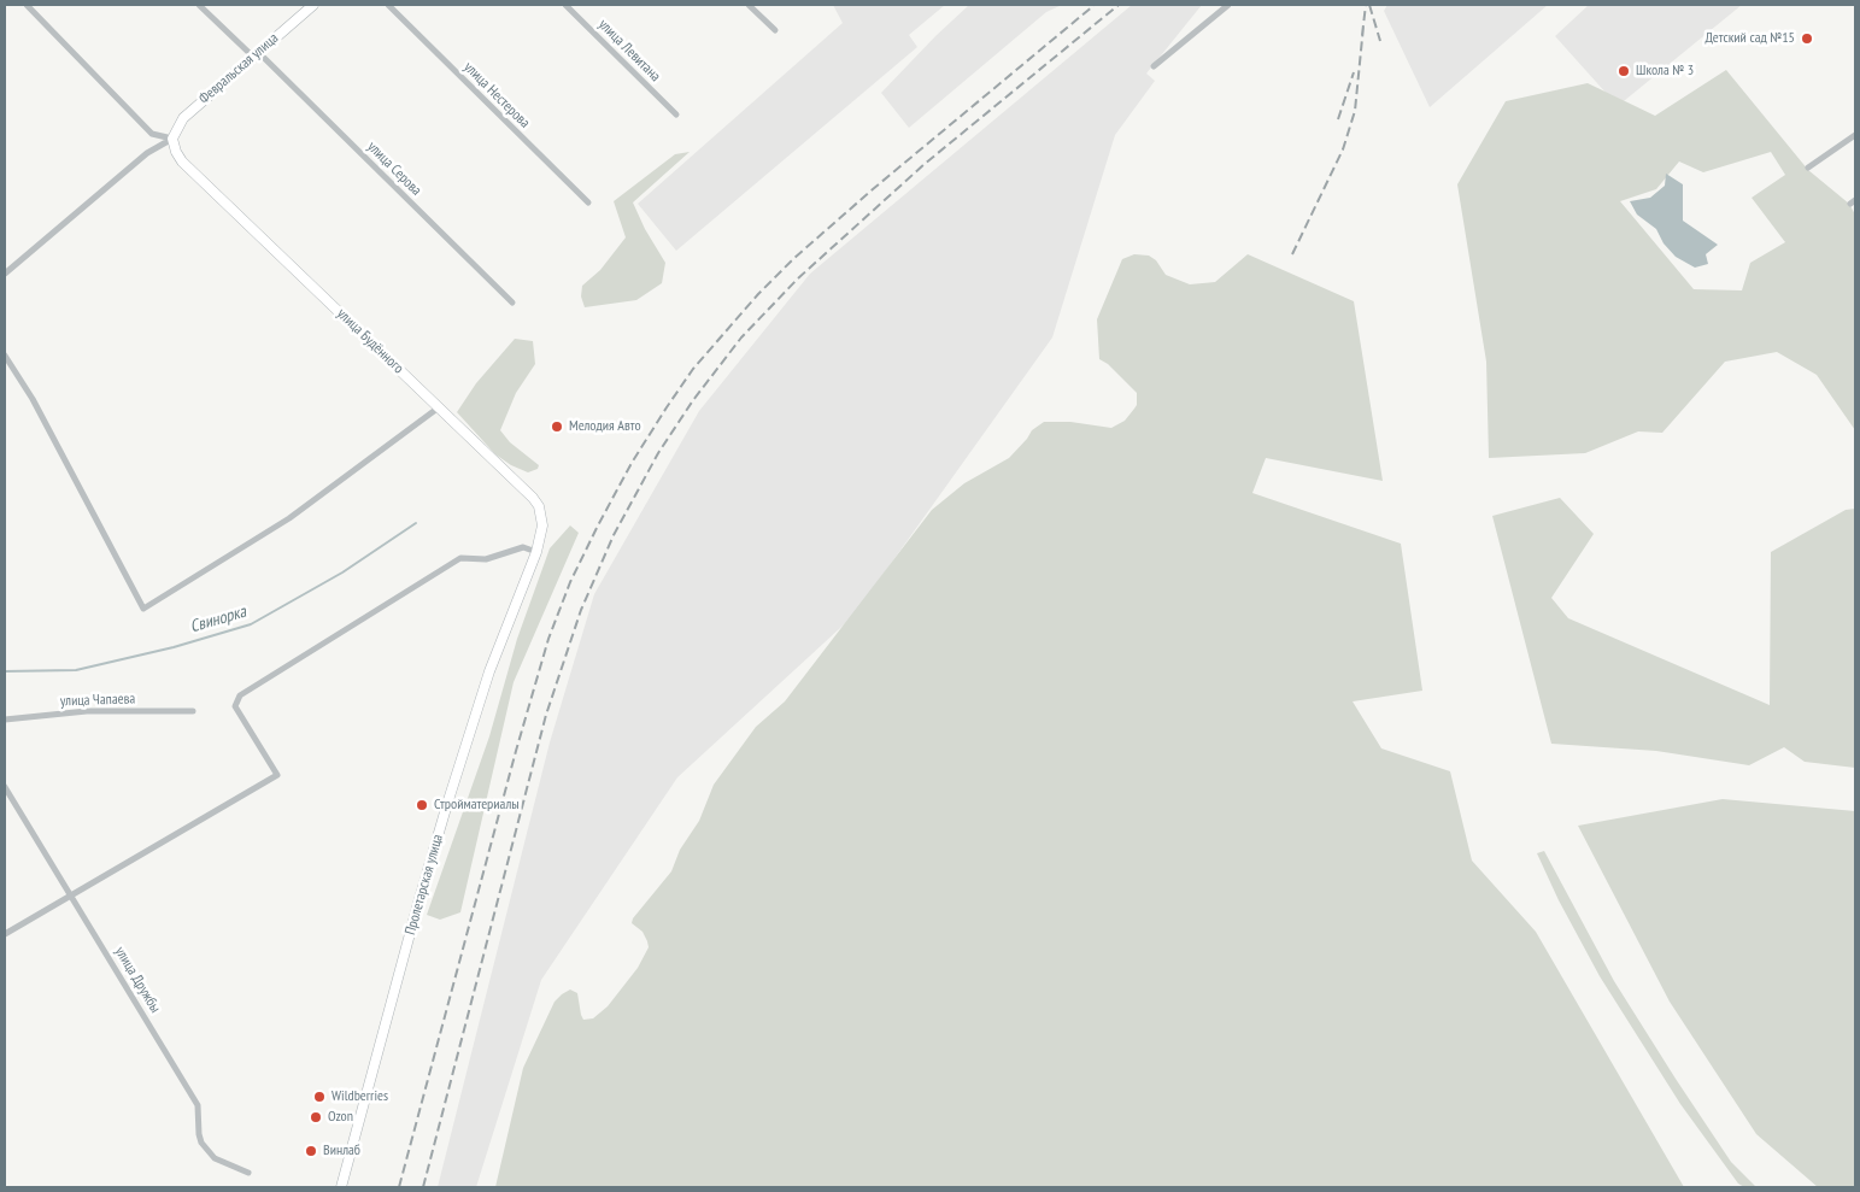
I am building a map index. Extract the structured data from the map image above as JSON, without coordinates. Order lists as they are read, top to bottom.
{
  "streets": {
    "main road": ["Февральская улица", "улица Будённого", "Пролетарская улица"],
    "street": [
      "улица Левитана",
      "улица Нестерова",
      "улица Серова",
      "улица Чапаева",
      "улица Дружбы"
    ]
  },
  "crossings": [
    ["Февральская улица", "улица Серова"],
    ["Февральская улица", "улица Будённого"],
    ["улица Будённого", "Пролетарская улица"]
  ],
  "water": ["Свинорка"],
  "places": [
    "Детский сад №15",
    "Школа № 3",
    "Мелодия Авто",
    "Стройматериалы",
    "Wildberries",
    "Ozon",
    "Винлаб"
  ]
}
